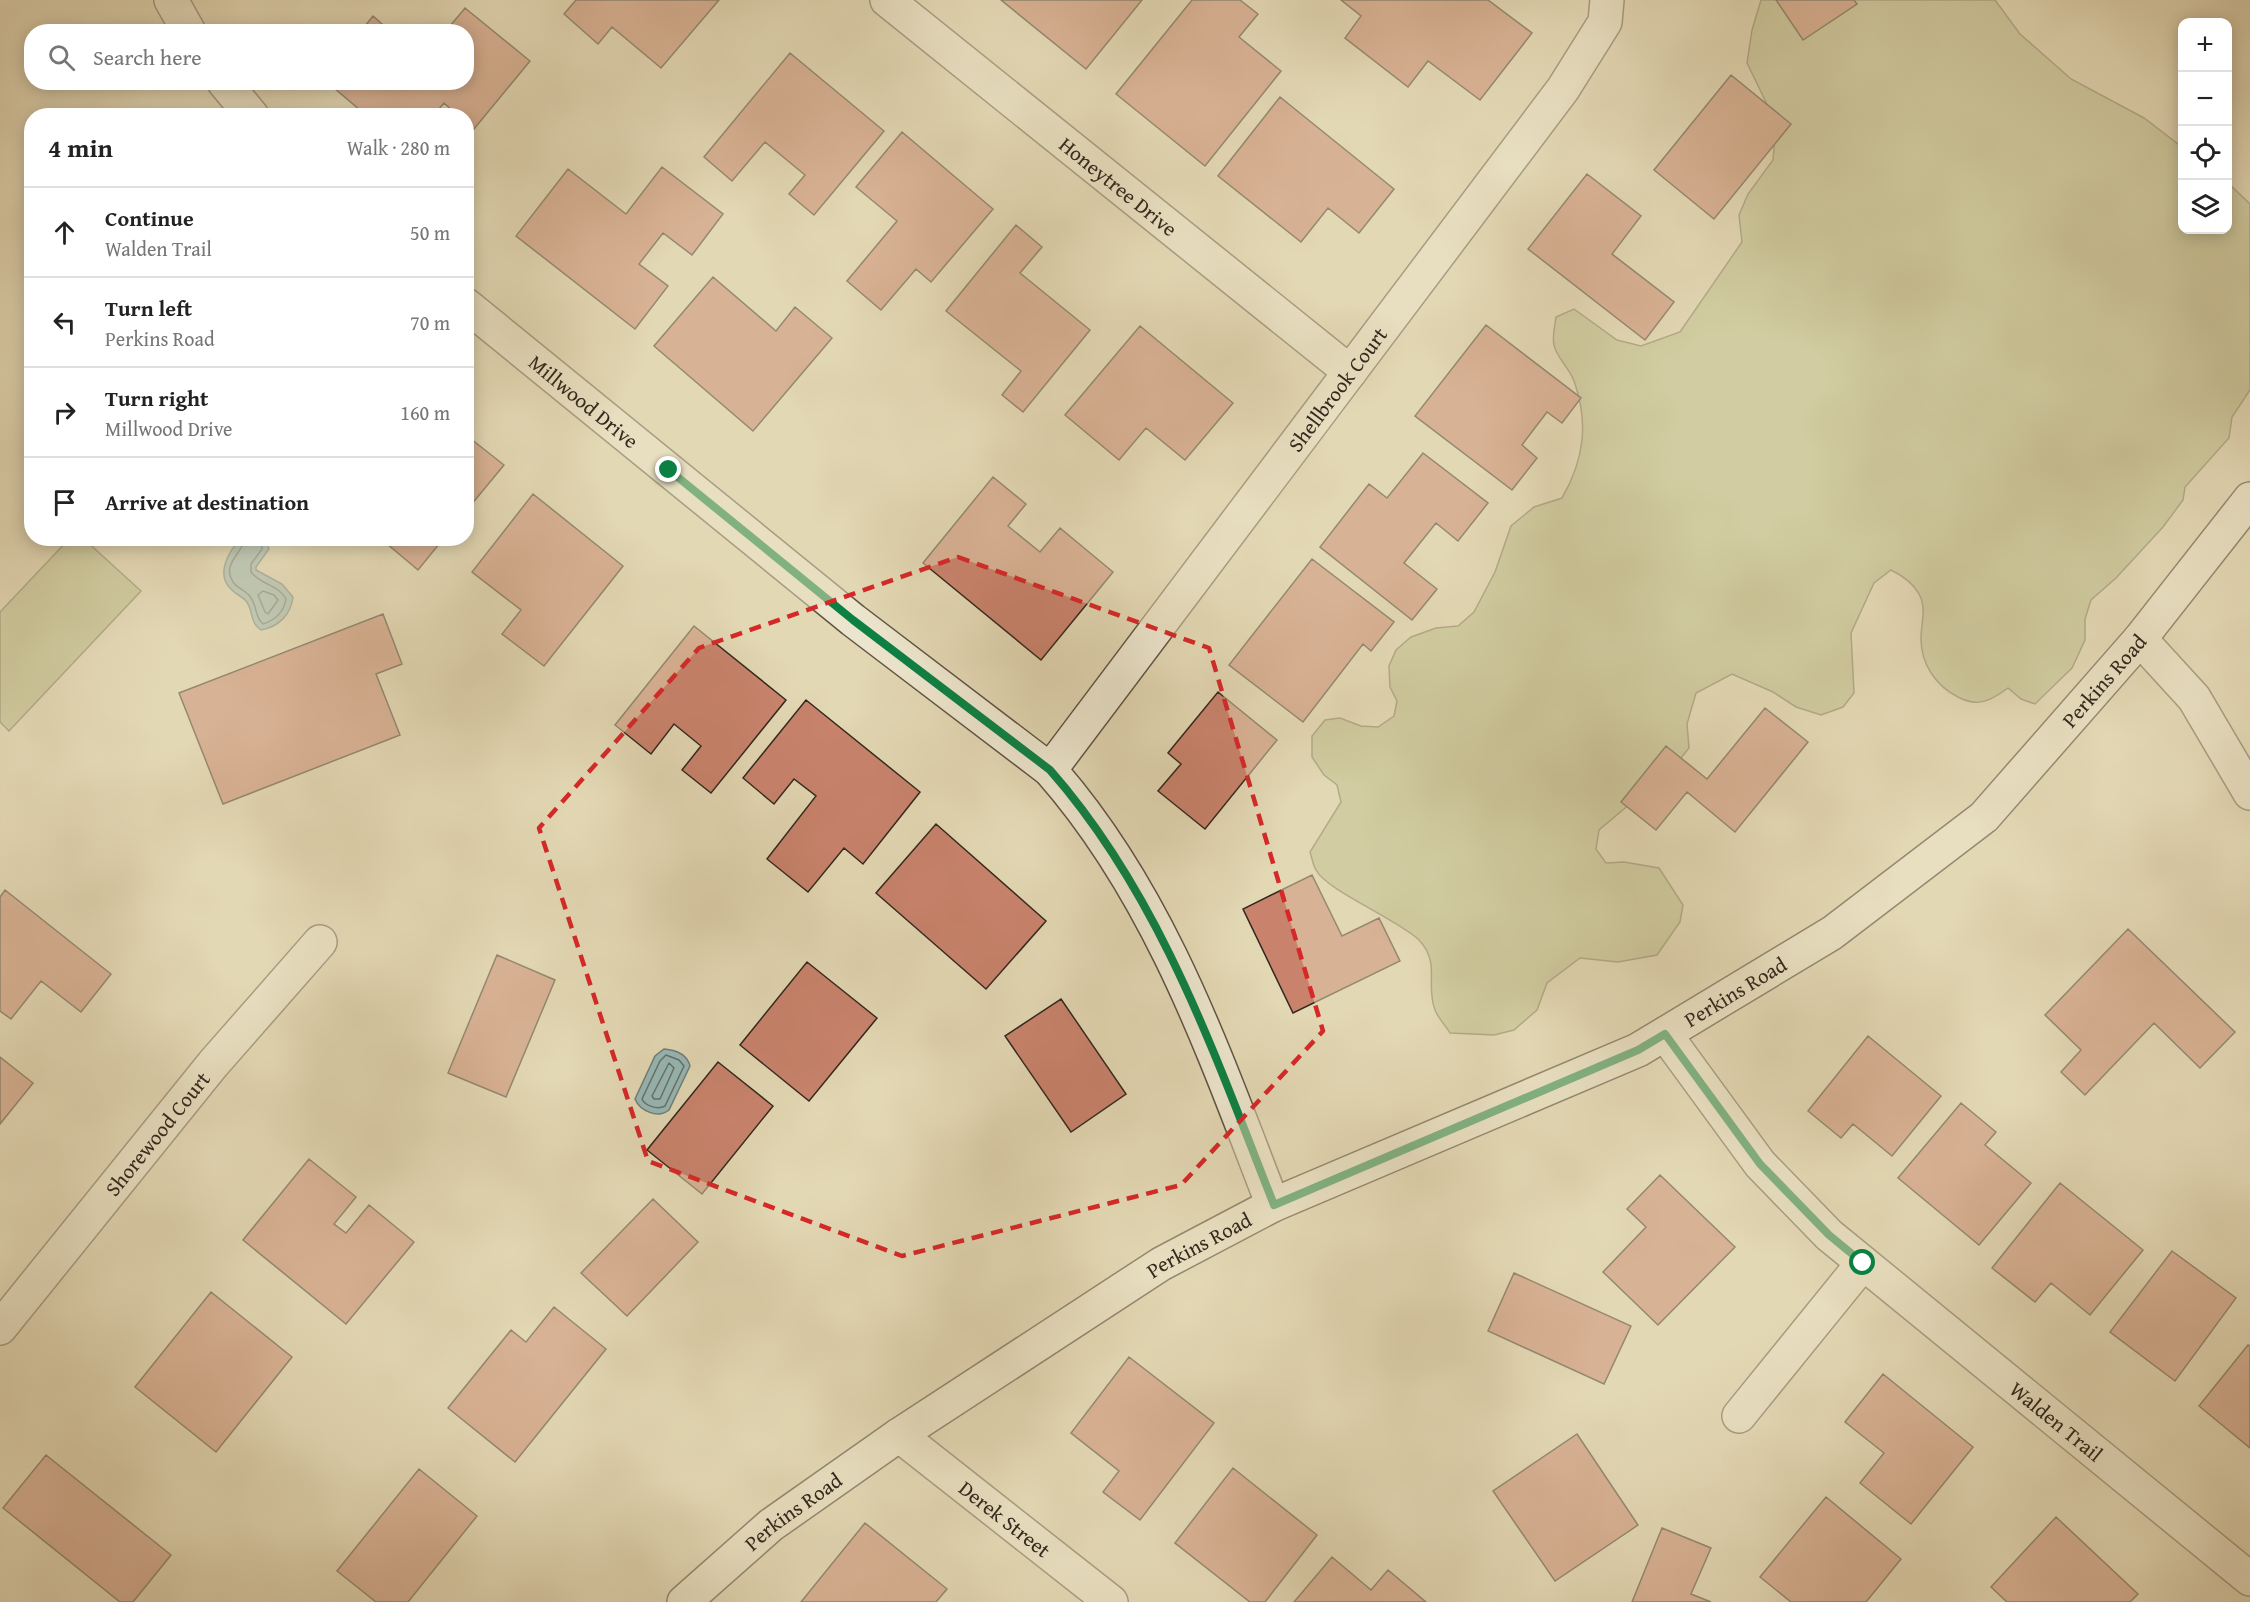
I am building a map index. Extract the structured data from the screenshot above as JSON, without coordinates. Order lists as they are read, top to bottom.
{
  "streets": {
    "street": [
      "Honeytree Drive",
      "Shellbrook Court",
      "Millwood Drive",
      "Perkins Road",
      "Shorewood Court",
      "Walden Trail",
      "Derek Street"
    ]
  },
  "crossings": [
    ["Honeytree Drive", "Shellbrook Court"],
    ["Shellbrook Court", "Millwood Drive"],
    ["Millwood Drive", "Perkins Road"],
    ["Perkins Road", "Walden Trail"],
    ["Perkins Road", "Derek Street"]
  ],
  "page": {
    "map_buttons": ["+", "−"],
    "search": "Search here",
    "heading": ["4 min", "Walk · 280 m"],
    "list": [
      ["Continue", "Walden Trail", "50 m"],
      ["Turn left", "Perkins Road", "70 m"],
      ["Turn right", "Millwood Drive", "160 m"],
      "Arrive at destination"
    ]
  }
}
